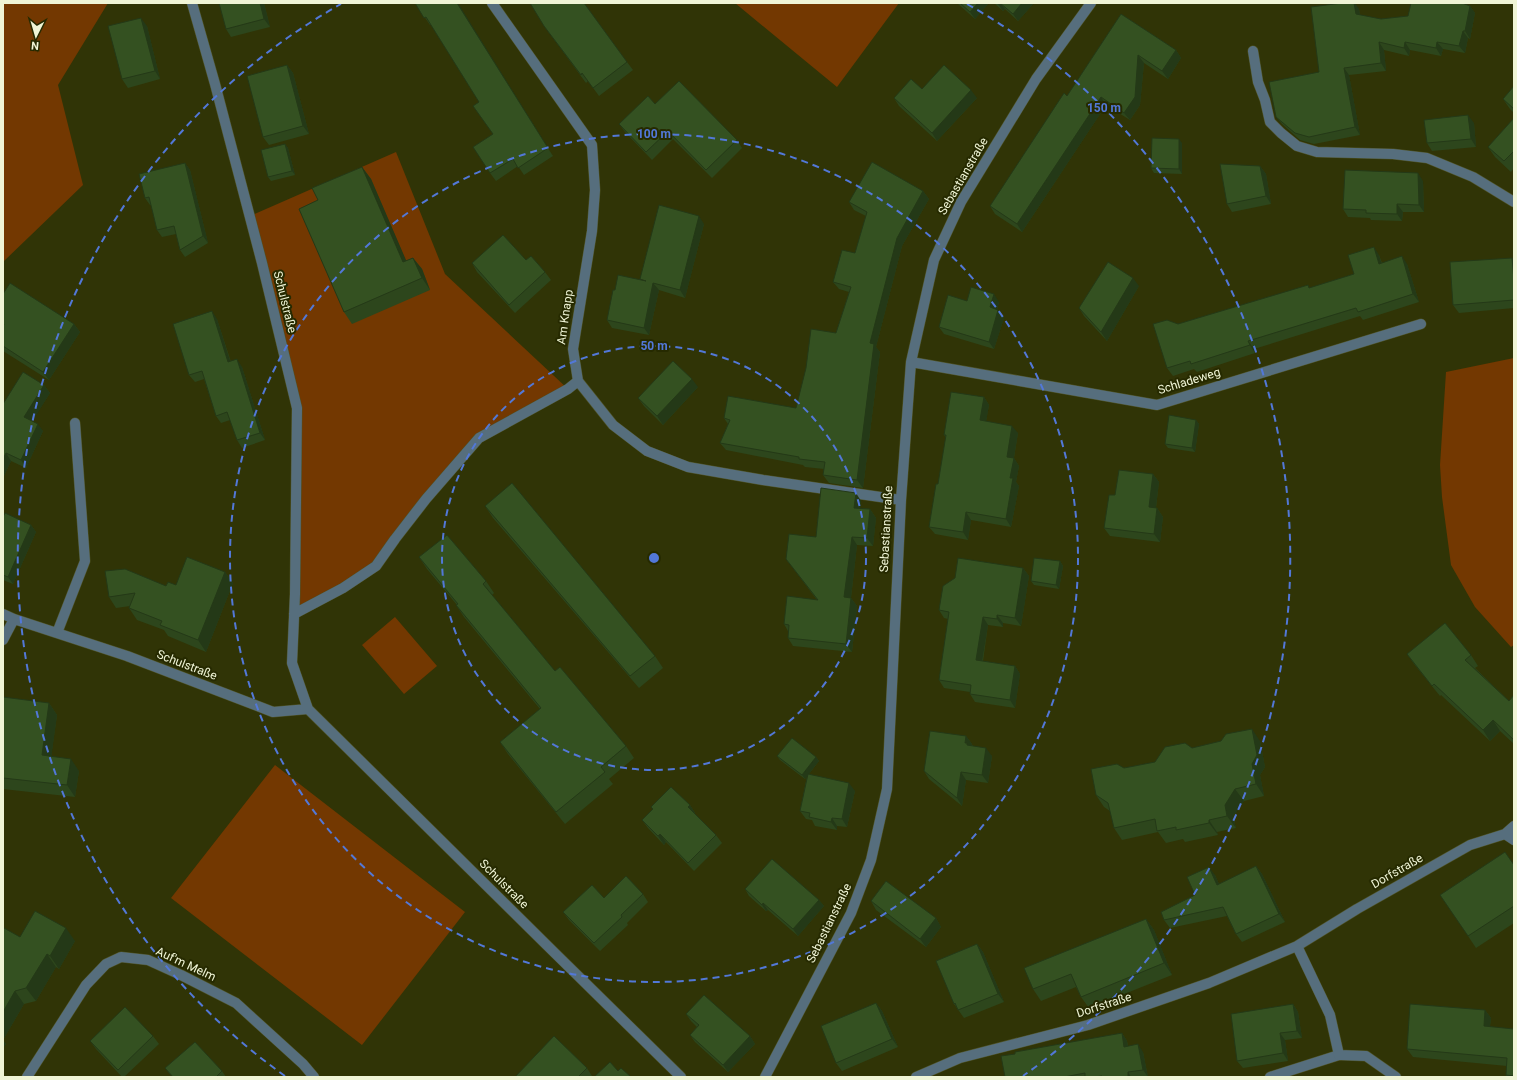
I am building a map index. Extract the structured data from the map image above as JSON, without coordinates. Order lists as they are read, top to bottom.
{
  "streets": {
    "street": [
      "Sebastianstraße",
      "Schulstraße",
      "Am Knapp",
      "Schladeweg",
      "Dorfstraße",
      "Auf'm Melm"
    ]
  },
  "crossings": [
    ["Sebastianstraße", "Am Knapp"],
    ["Sebastianstraße", "Schladeweg"]
  ],
  "north": "bottom",
  "rings": ["150 m", "100 m", "50 m"]
}
